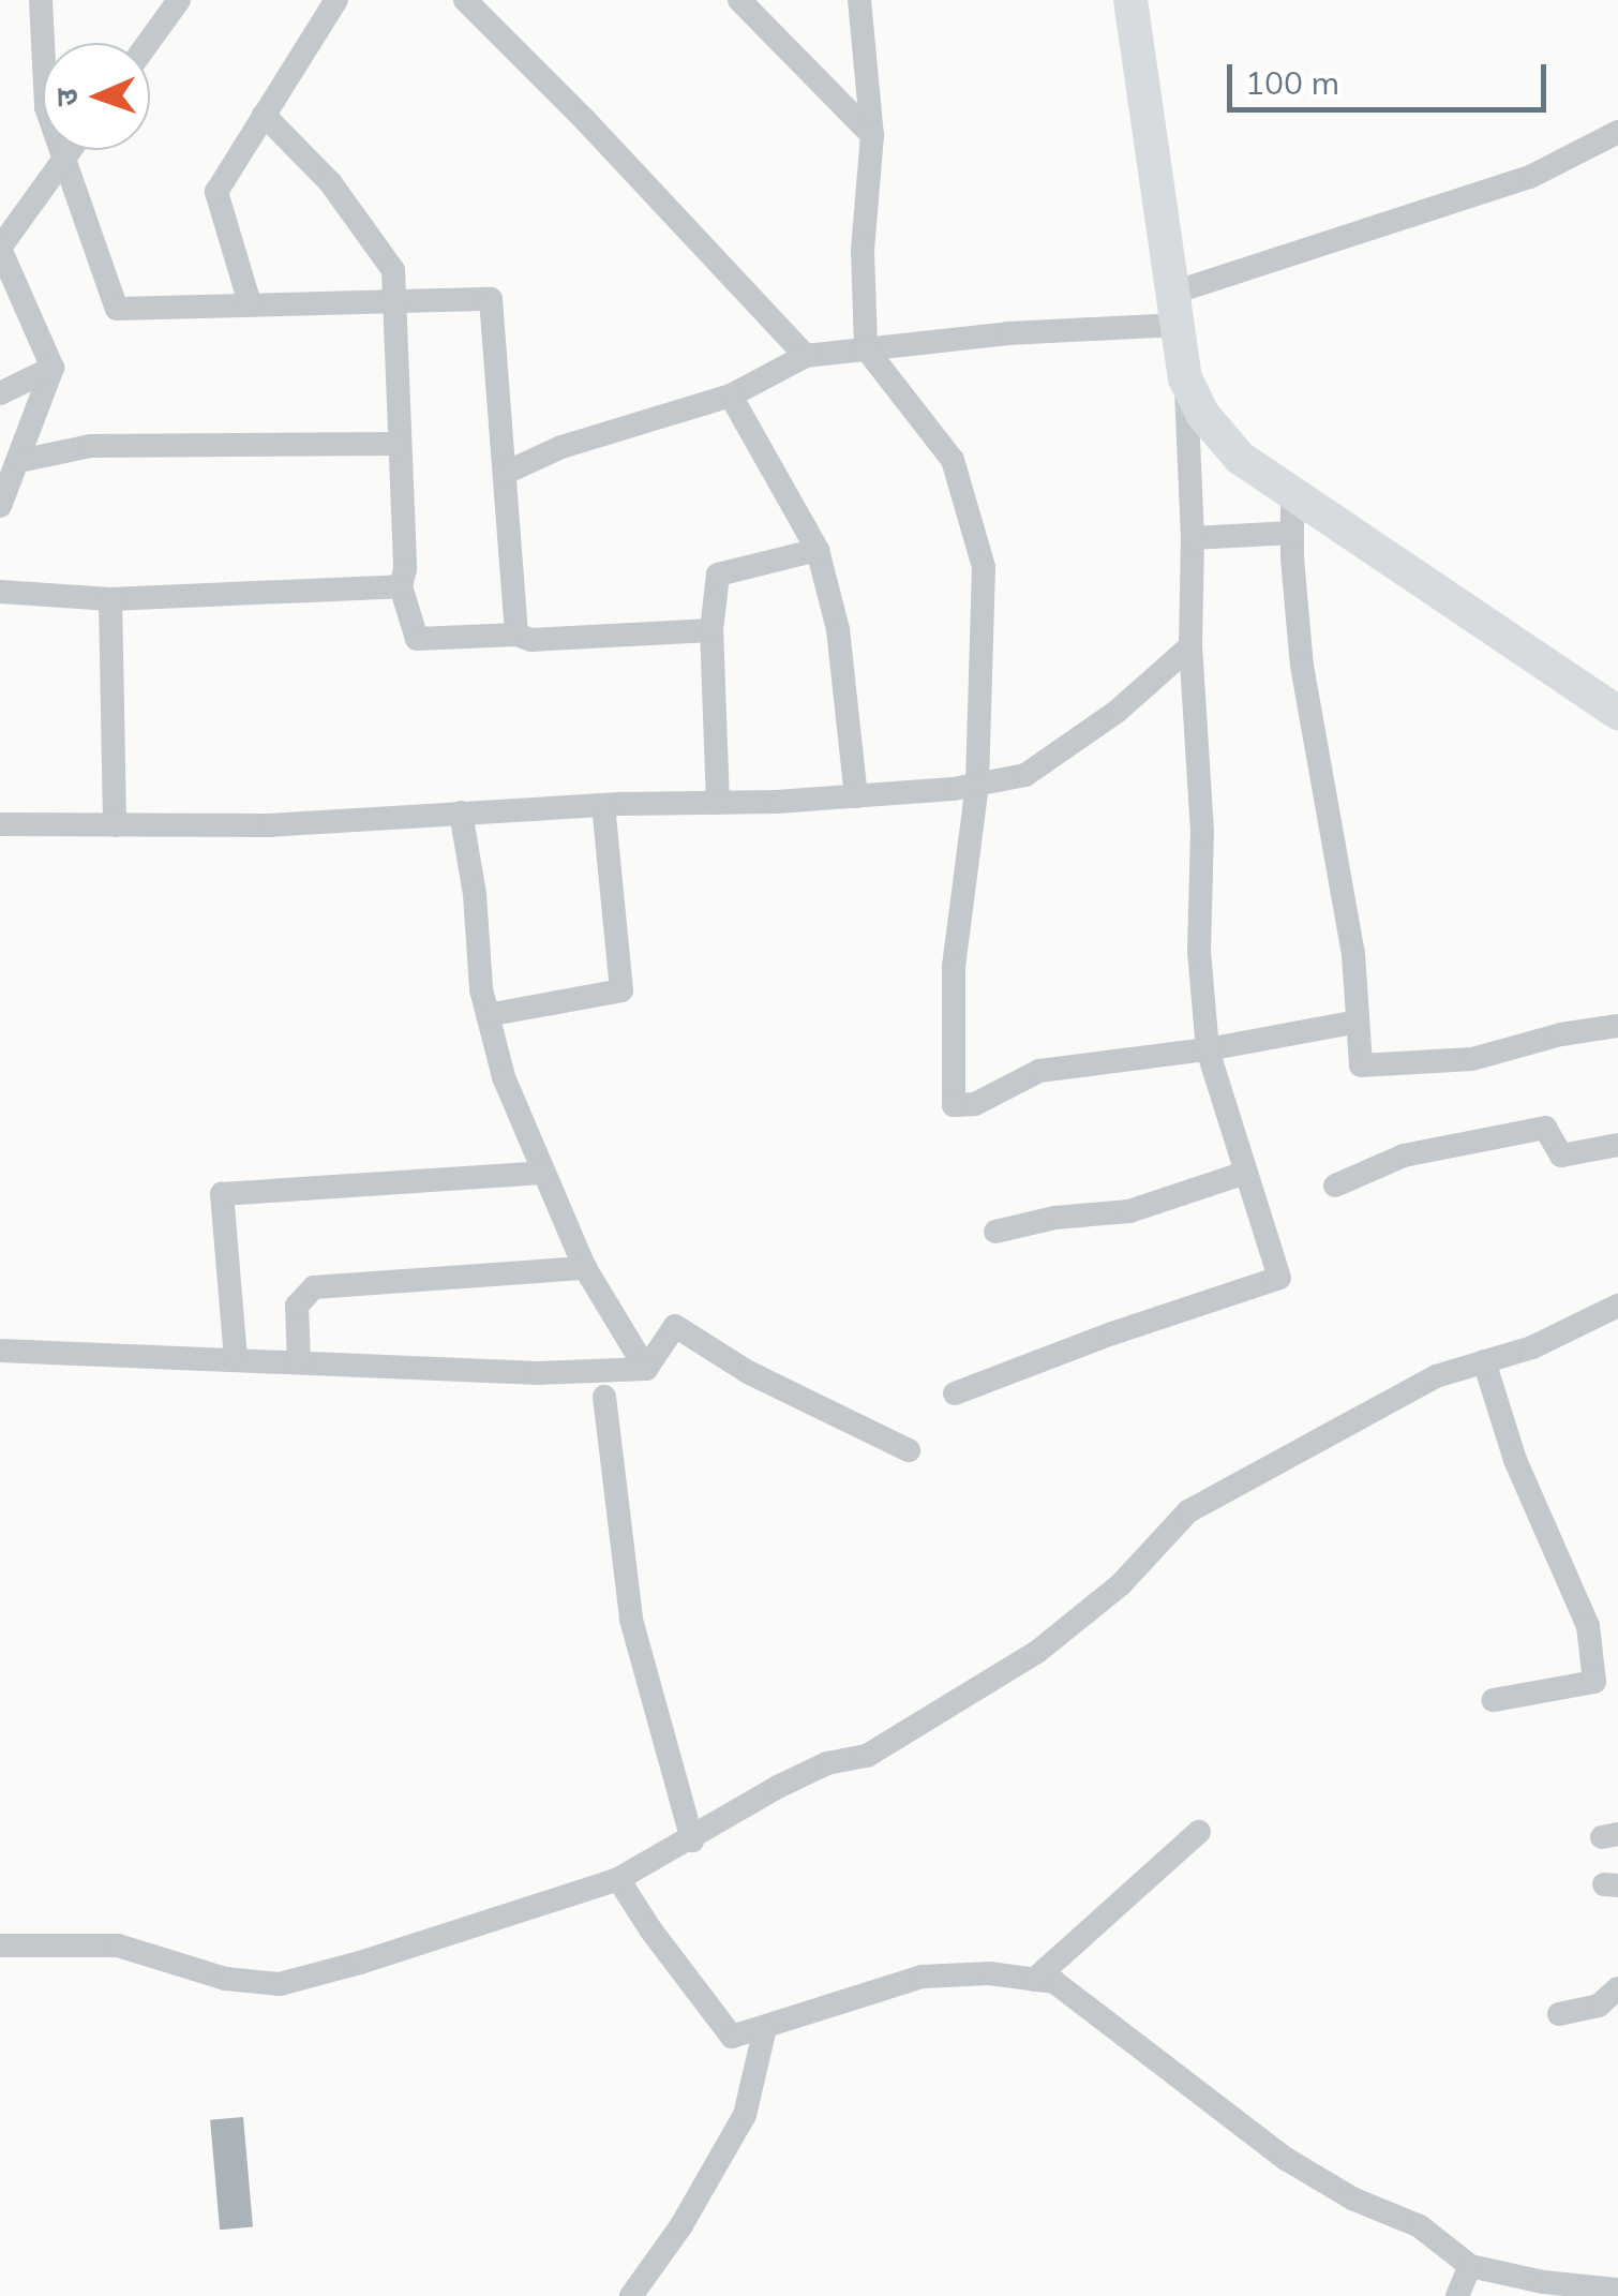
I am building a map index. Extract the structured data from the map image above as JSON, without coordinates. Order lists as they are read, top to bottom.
{
  "scale_bar": "100 m",
  "north": "left"
}
